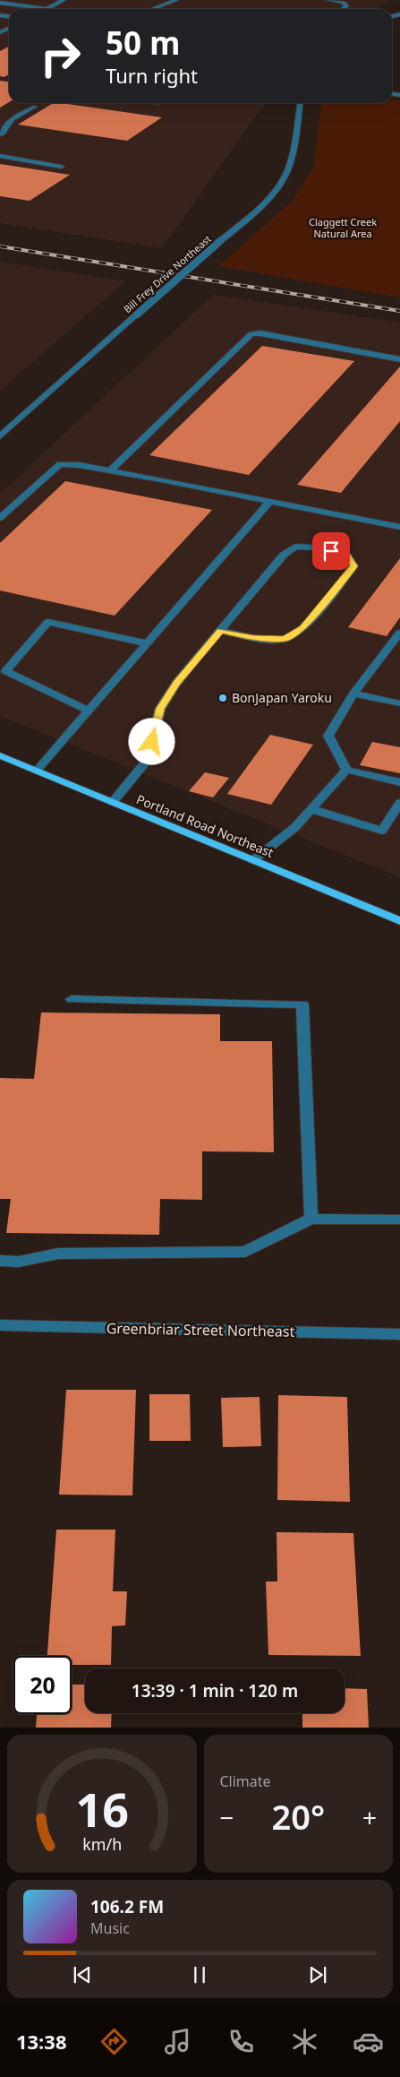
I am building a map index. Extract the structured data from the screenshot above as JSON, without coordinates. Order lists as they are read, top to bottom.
{
  "streets": {
    "main road": ["Portland Road Northeast"],
    "street": ["Bill Frey Drive Northeast", "Greenbriar Street Northeast"]
  },
  "parks": ["Claggett Creek Natural Area"],
  "places": ["BonJapan Yaroku"],
  "page": {
    "turn": ["50 m", "Turn right"],
    "limit": "20",
    "trip": "13:39 · 1 min · 120 m",
    "tile": "Climate",
    "heat": ["−", "20°", "+"],
    "song": ["106.2 FM", "Music"],
    "tabs": "13:38",
    "gauge": ["16", "km/h"]
  }
}
